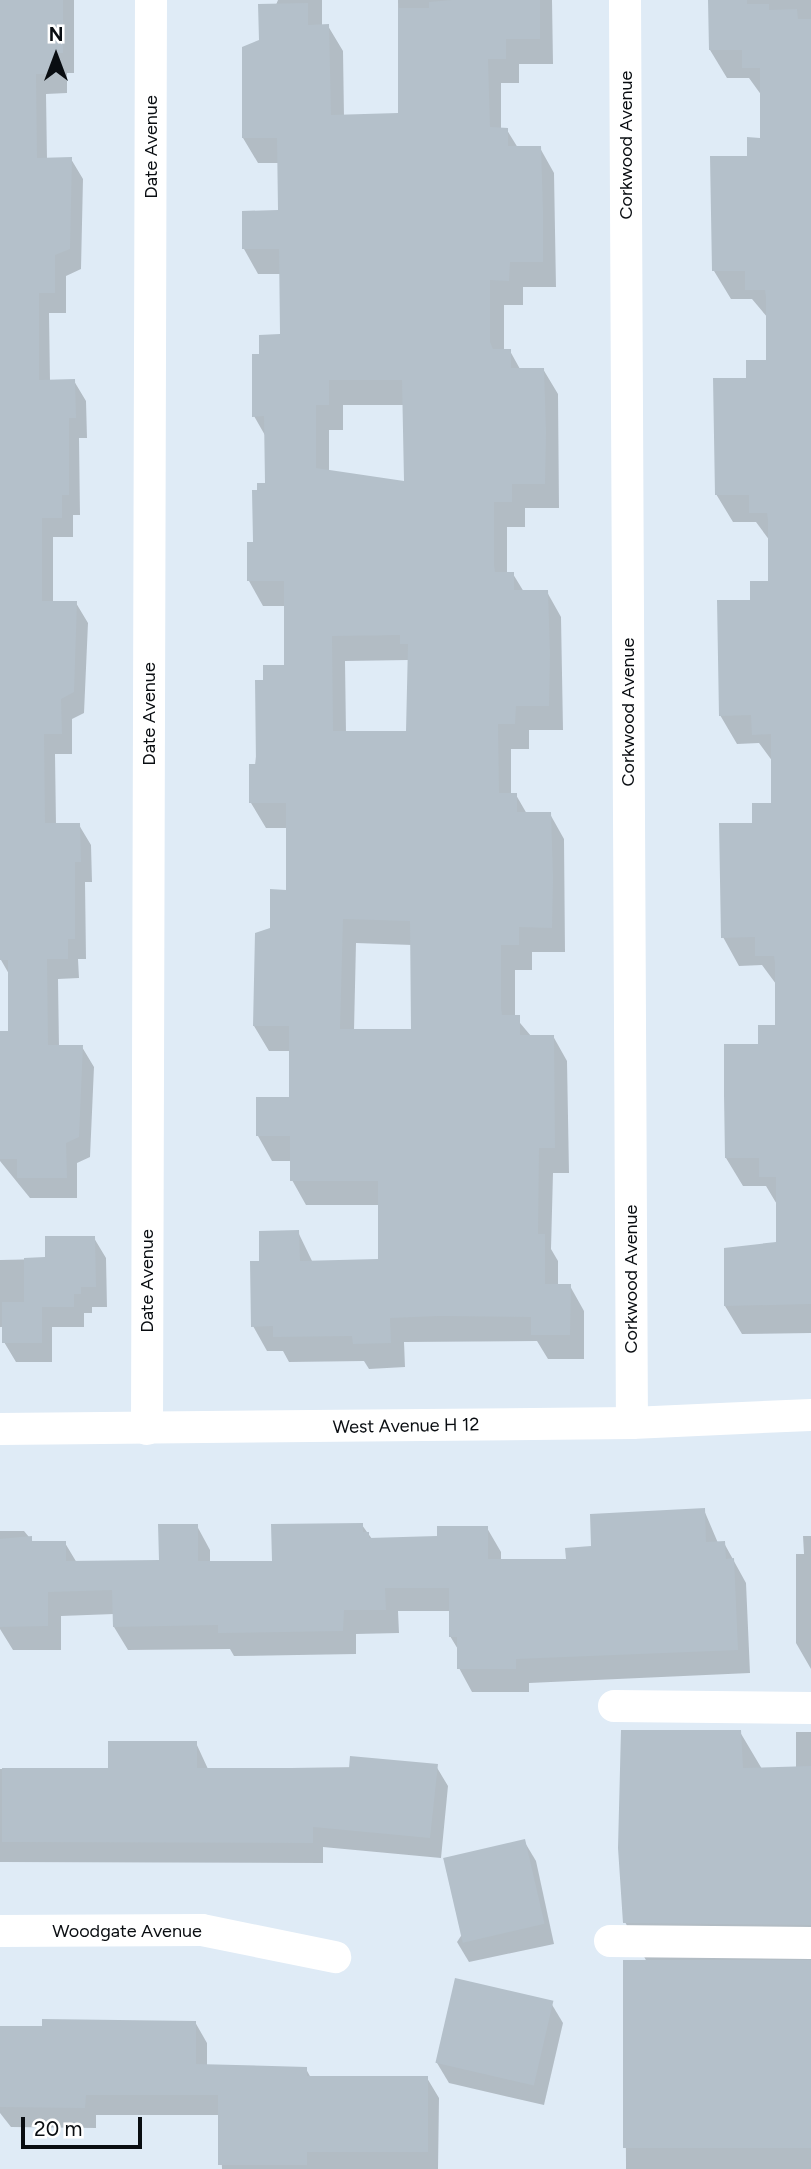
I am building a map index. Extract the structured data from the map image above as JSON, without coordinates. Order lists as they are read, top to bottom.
{
  "streets": {
    "street": [
      "Corkwood Avenue",
      "Date Avenue",
      "West Avenue H 12",
      "Woodgate Avenue"
    ]
  },
  "crossings": [
    ["Corkwood Avenue", "West Avenue H 12"],
    ["Date Avenue", "West Avenue H 12"]
  ],
  "scale_bar": "20 m",
  "north": "top"
}
